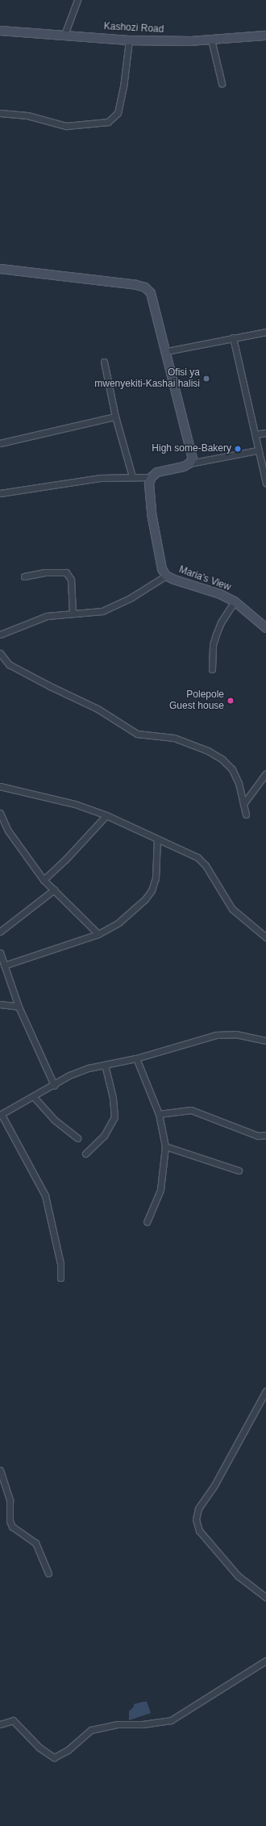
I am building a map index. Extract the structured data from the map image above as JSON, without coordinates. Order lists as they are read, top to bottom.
{
  "streets": {
    "street": ["Kashozi Road", "Maria's View"]
  },
  "places": ["Ofisi ya mwenyekiti-Kashai halisi", "High some-Bakery", "Polepole Guest house"]
}
